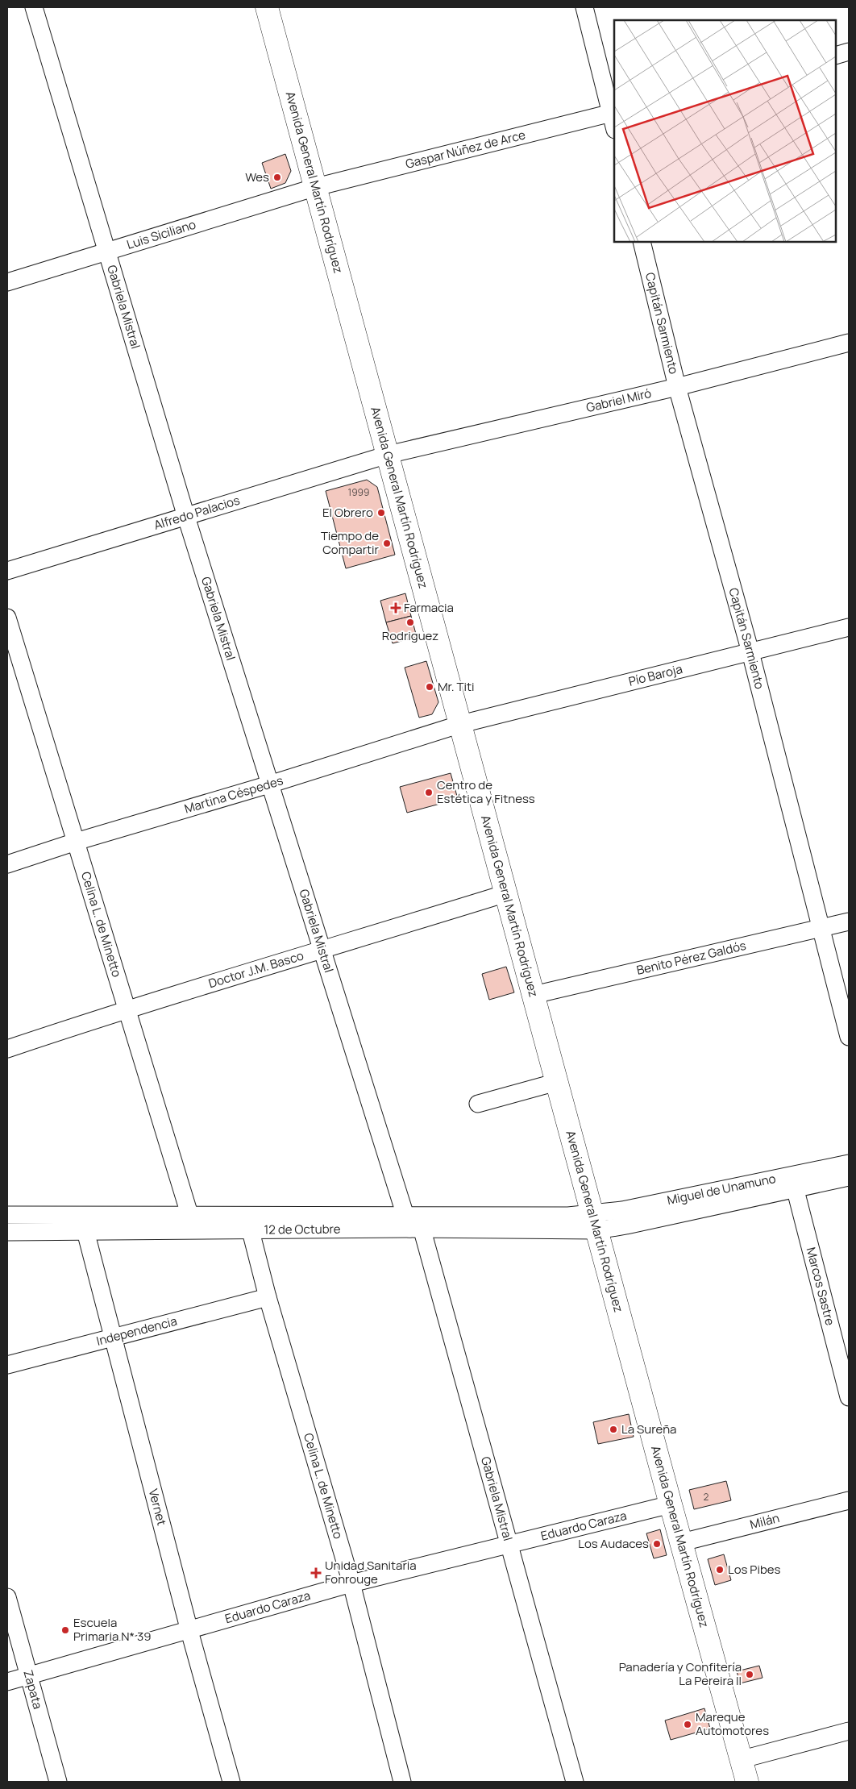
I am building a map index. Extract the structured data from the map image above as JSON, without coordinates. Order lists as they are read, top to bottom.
{
  "streets": {
    "main road": ["Avenida General Martín Rodríguez"],
    "street": [
      "Gaspar Núñez de Arce",
      "Luis Siciliano",
      "Gabriela Mistral",
      "Capitán Sarmiento",
      "Gabriel Miró",
      "Alfredo Palacios",
      "Pío Baroja",
      "Martina Céspedes",
      "Celina L. de Minetto",
      "Benito Pérez Galdós",
      "Doctor J.M. Basco",
      "Miguel de Unamuno",
      "12 de Octubre",
      "Marcos Sastre",
      "Independencia",
      "Vernet",
      "Milán",
      "Eduardo Caraza",
      "Zapata"
    ]
  },
  "crossings": [
    ["Gaspar Núñez de Arce", "Avenida General Martín Rodríguez"],
    ["Gaspar Núñez de Arce", "Luis Siciliano"],
    ["Avenida General Martín Rodríguez", "Luis Siciliano"],
    ["Avenida General Martín Rodríguez", "Gabriel Miró"],
    ["Avenida General Martín Rodríguez", "Alfredo Palacios"],
    ["Avenida General Martín Rodríguez", "Pío Baroja"],
    ["Avenida General Martín Rodríguez", "Martina Céspedes"],
    ["Avenida General Martín Rodríguez", "Benito Pérez Galdós"],
    ["Avenida General Martín Rodríguez", "Doctor J.M. Basco"],
    ["Avenida General Martín Rodríguez", "Miguel de Unamuno"],
    ["Avenida General Martín Rodríguez", "12 de Octubre"],
    ["Avenida General Martín Rodríguez", "Milán"],
    ["Avenida General Martín Rodríguez", "Eduardo Caraza"],
    ["Luis Siciliano", "Gabriela Mistral"],
    ["Gabriela Mistral", "Alfredo Palacios"],
    ["Gabriela Mistral", "Martina Céspedes"],
    ["Gabriela Mistral", "Doctor J.M. Basco"],
    ["Gabriela Mistral", "12 de Octubre"],
    ["Gabriela Mistral", "Eduardo Caraza"],
    ["Capitán Sarmiento", "Gabriel Miró"],
    ["Capitán Sarmiento", "Pío Baroja"],
    ["Capitán Sarmiento", "Benito Pérez Galdós"],
    ["Gabriel Miró", "Alfredo Palacios"],
    ["Pío Baroja", "Martina Céspedes"],
    ["Martina Céspedes", "Celina L. de Minetto"],
    ["Celina L. de Minetto", "Doctor J.M. Basco"],
    ["Celina L. de Minetto", "12 de Octubre"],
    ["Celina L. de Minetto", "Independencia"],
    ["Celina L. de Minetto", "Eduardo Caraza"],
    ["Miguel de Unamuno", "12 de Octubre"],
    ["Miguel de Unamuno", "Marcos Sastre"],
    ["12 de Octubre", "Vernet"],
    ["Independencia", "Vernet"],
    ["Vernet", "Eduardo Caraza"],
    ["Eduardo Caraza", "Zapata"]
  ],
  "places": {
    "other": [
      "Wes",
      "El Obrero",
      "Tiempo de Compartir",
      "Rodriguez",
      "Mr. Titi",
      "Centro de Estética y Fitness",
      "La Sureña",
      "Los Audaces",
      "Los Pibes",
      "Escuela Primaria N* 39",
      "Panadería y Confitería La Pereira II",
      "Mareque Automotores"
    ],
    "health": ["Farmacia", "Unidad Sanitaria Fonrouge"]
  },
  "house_numbers": ["1999", "2"]
}
